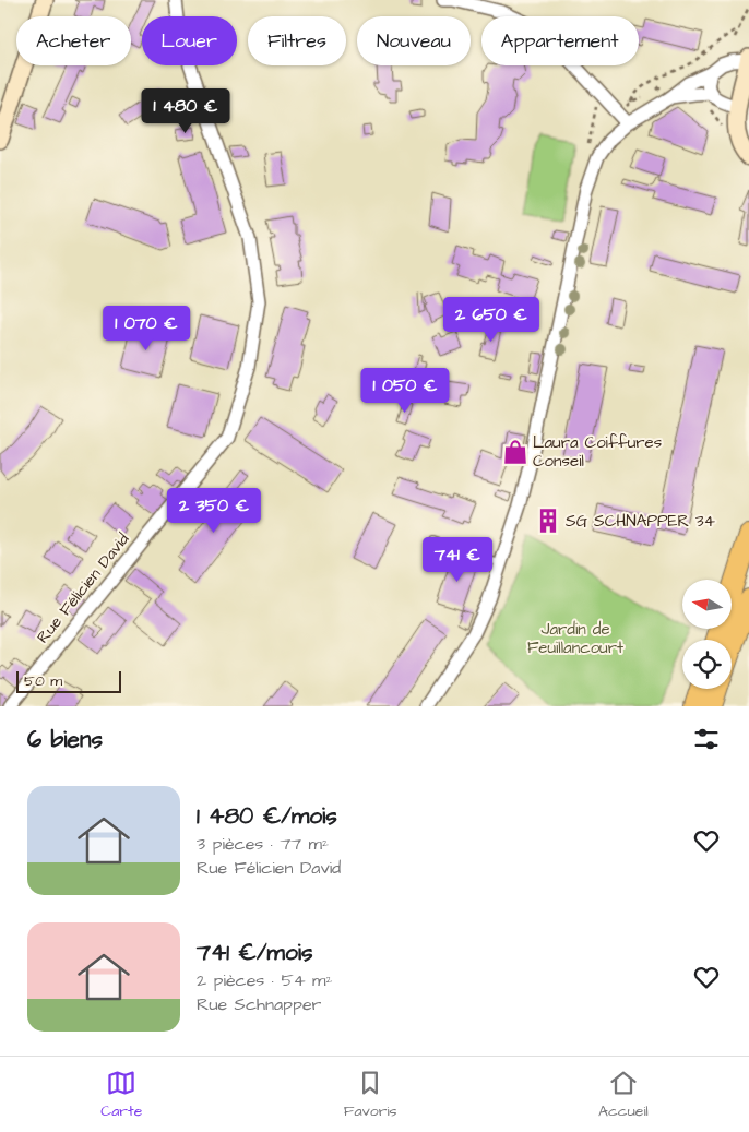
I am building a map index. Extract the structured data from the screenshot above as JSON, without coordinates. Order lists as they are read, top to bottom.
{
  "streets": {
    "street": ["Rue Félicien David"]
  },
  "parks": ["Jardin de Feuillancourt"],
  "places": {
    "shop": ["Laura Coiffures Conseil"],
    "building": ["SG SCHNAPPER 34"]
  },
  "scale_bar": "50 m",
  "north": "left",
  "page": {
    "chip": [
      "Acheter",
      "Louer",
      "Filtres",
      "Nouveau",
      "Appartement"
    ],
    "price": [
      "1 480 €",
      "2 650 €",
      "1 070 €",
      "1 050 €",
      "2 350 €",
      "741 €"
    ],
    "scale": "50 m",
    "heading": "6 biens",
    "list": [
      {
        "name": "1 480 €/mois",
        "note": "3 pièces · 77 m² · Rue Félicien David"
      },
      {
        "name": "741 €/mois",
        "note": "2 pièces · 54 m² · Rue Schnapper"
      }
    ],
    "tabs": ["Carte", "Favoris", "Accueil"]
  }
}
